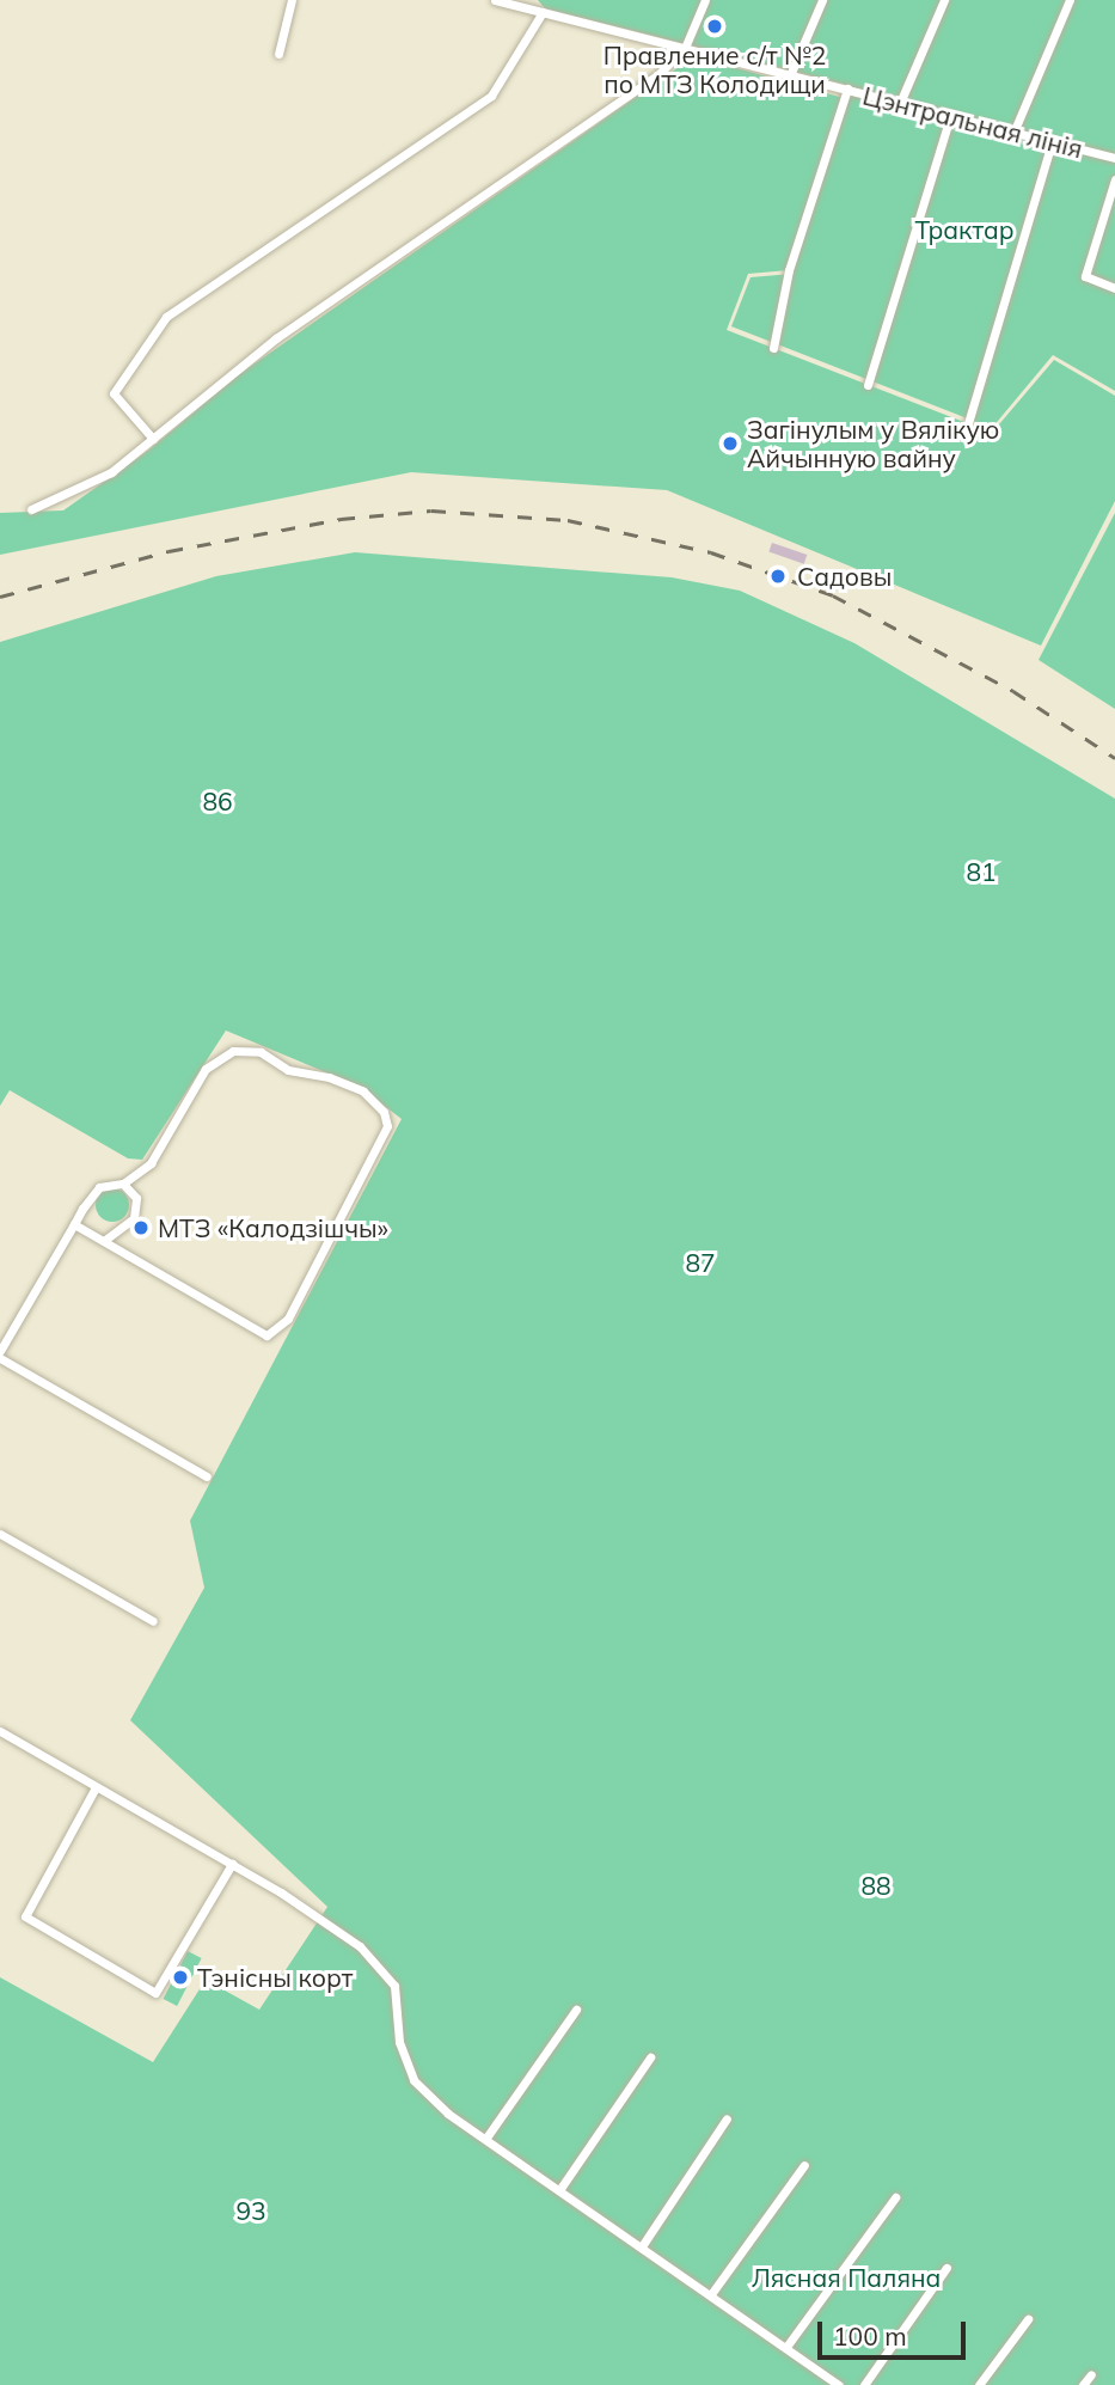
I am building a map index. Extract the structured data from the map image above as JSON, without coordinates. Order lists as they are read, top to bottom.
{
  "streets": {
    "street": ["Цэнтральная лінія"]
  },
  "parks": [
    "Трактар",
    "86",
    "81",
    "87",
    "88",
    "93",
    "Лясная Паляна"
  ],
  "places": [
    "Правление с/т №2 по МТЗ Колодищи",
    "Загінулым у Вялікую Айчынную вайну",
    "Садовы",
    "МТЗ «Калодзішчы»",
    "Тэнісны корт"
  ],
  "scale_bar": "100 m"
}
